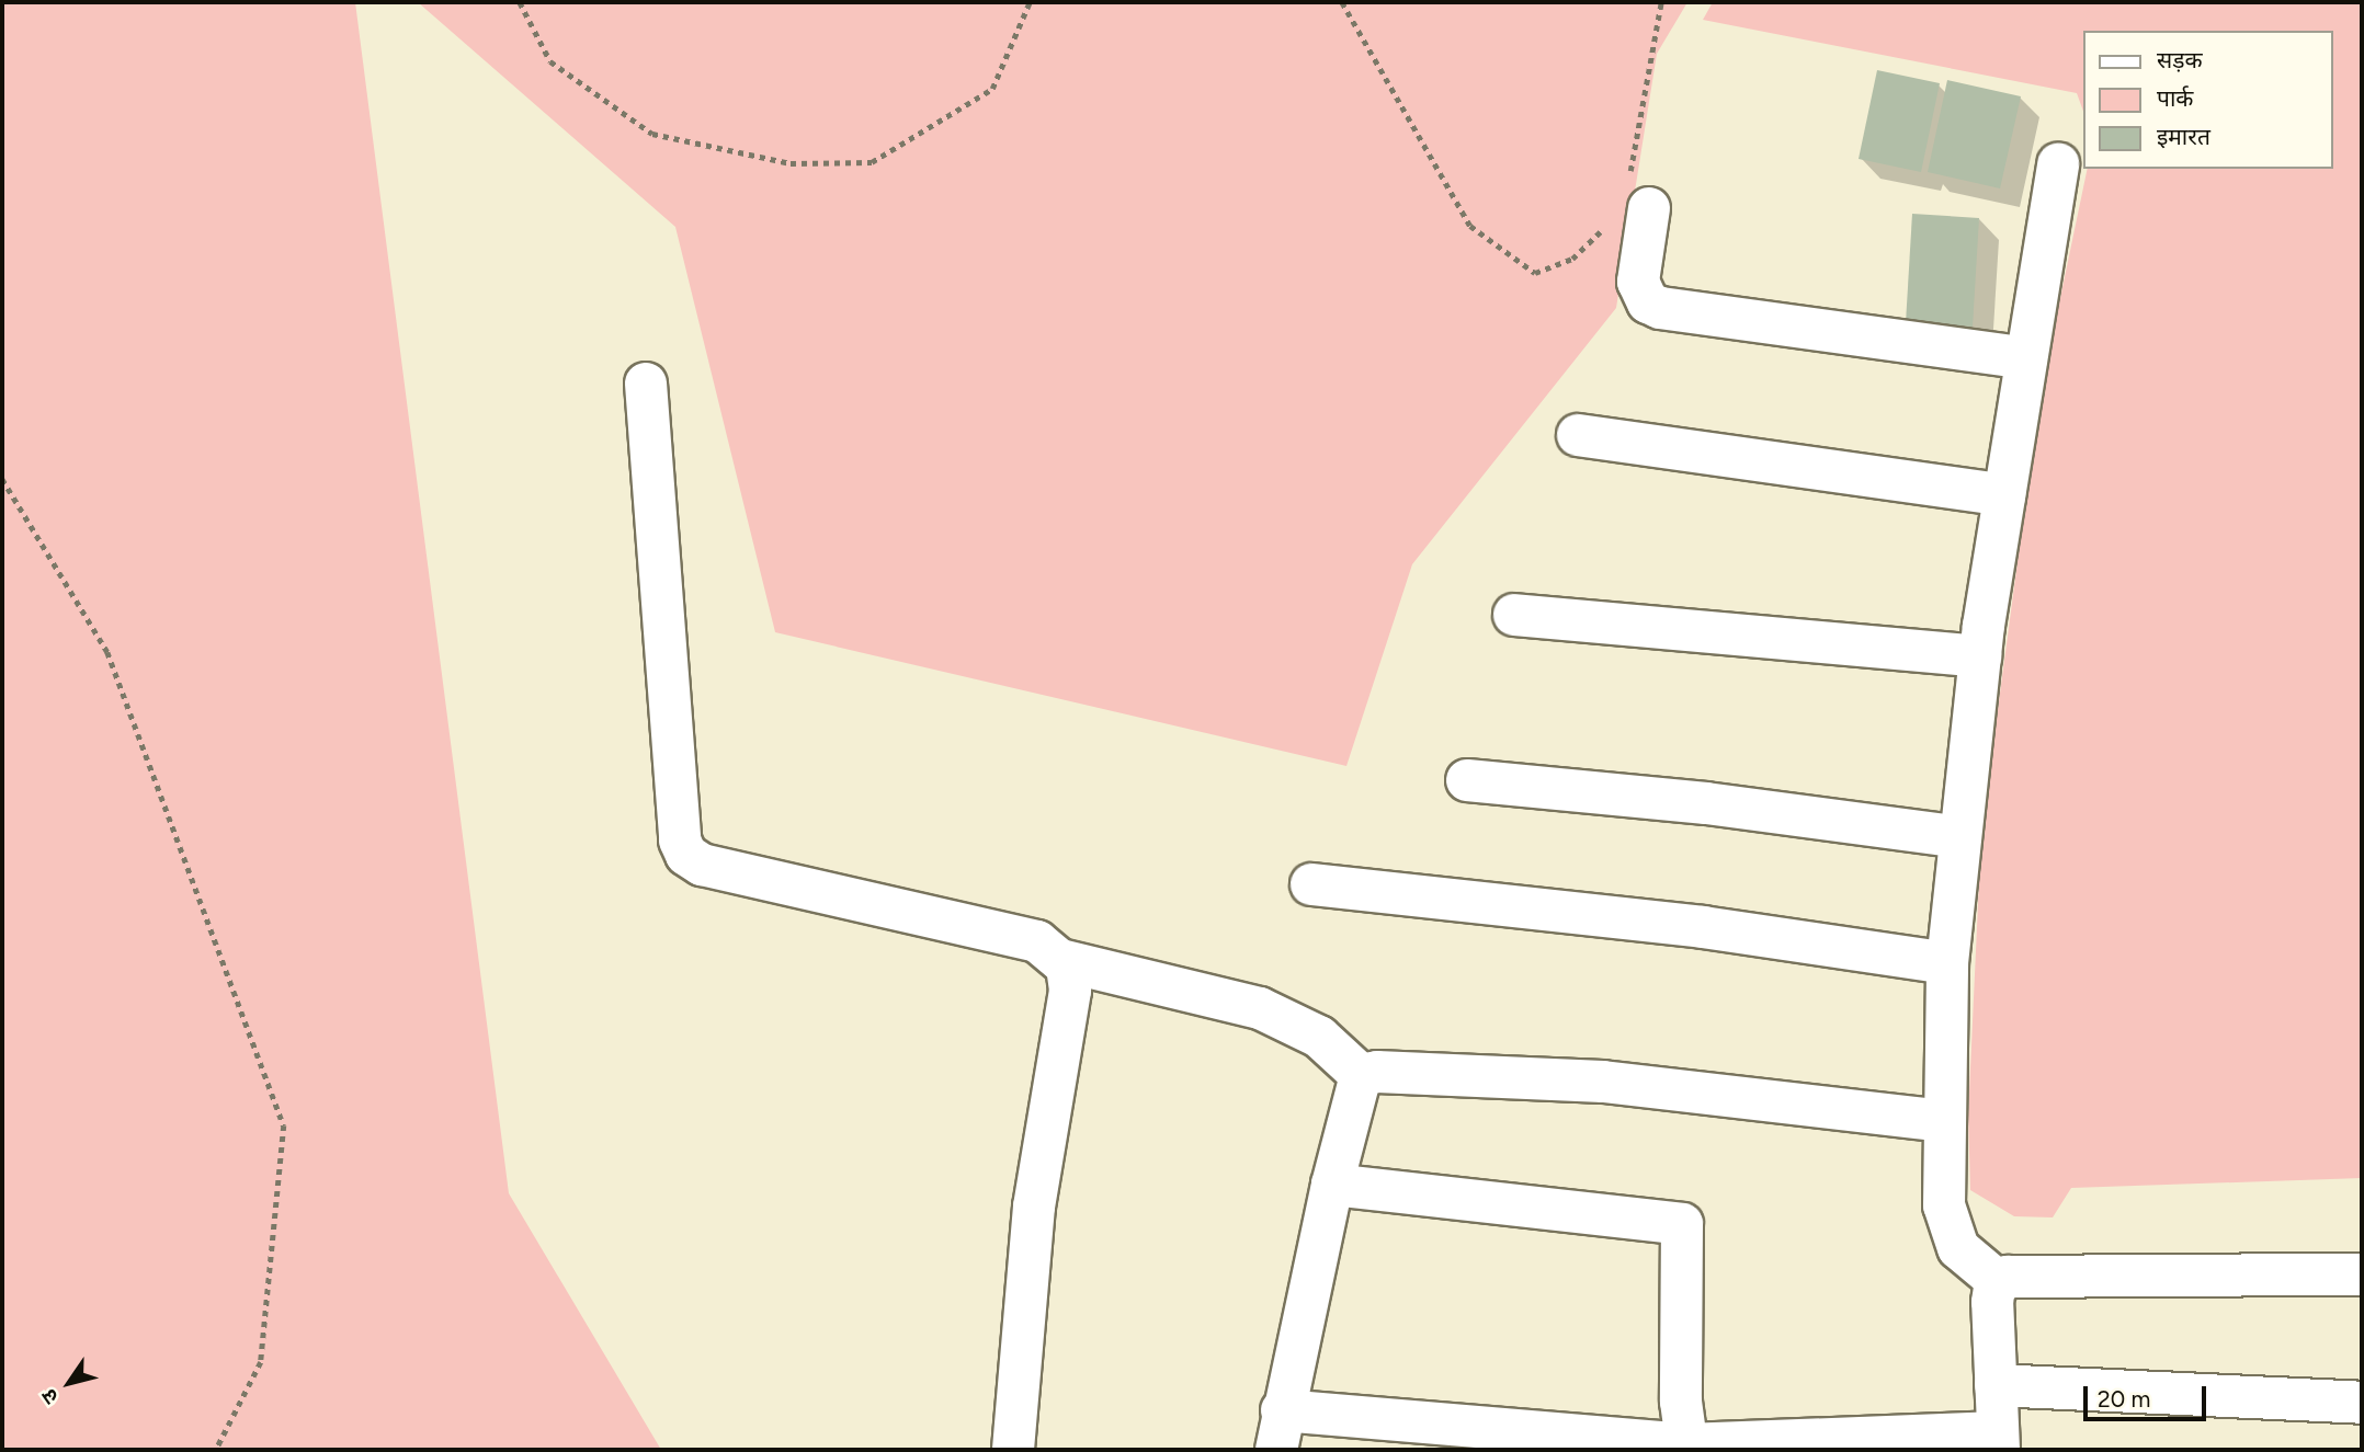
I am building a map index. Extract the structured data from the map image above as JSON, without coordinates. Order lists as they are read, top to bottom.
{
  "legend": ["सड़क", "पार्क", "इमारत"],
  "scale_bar": "20 m",
  "north": "bottom left"
}
